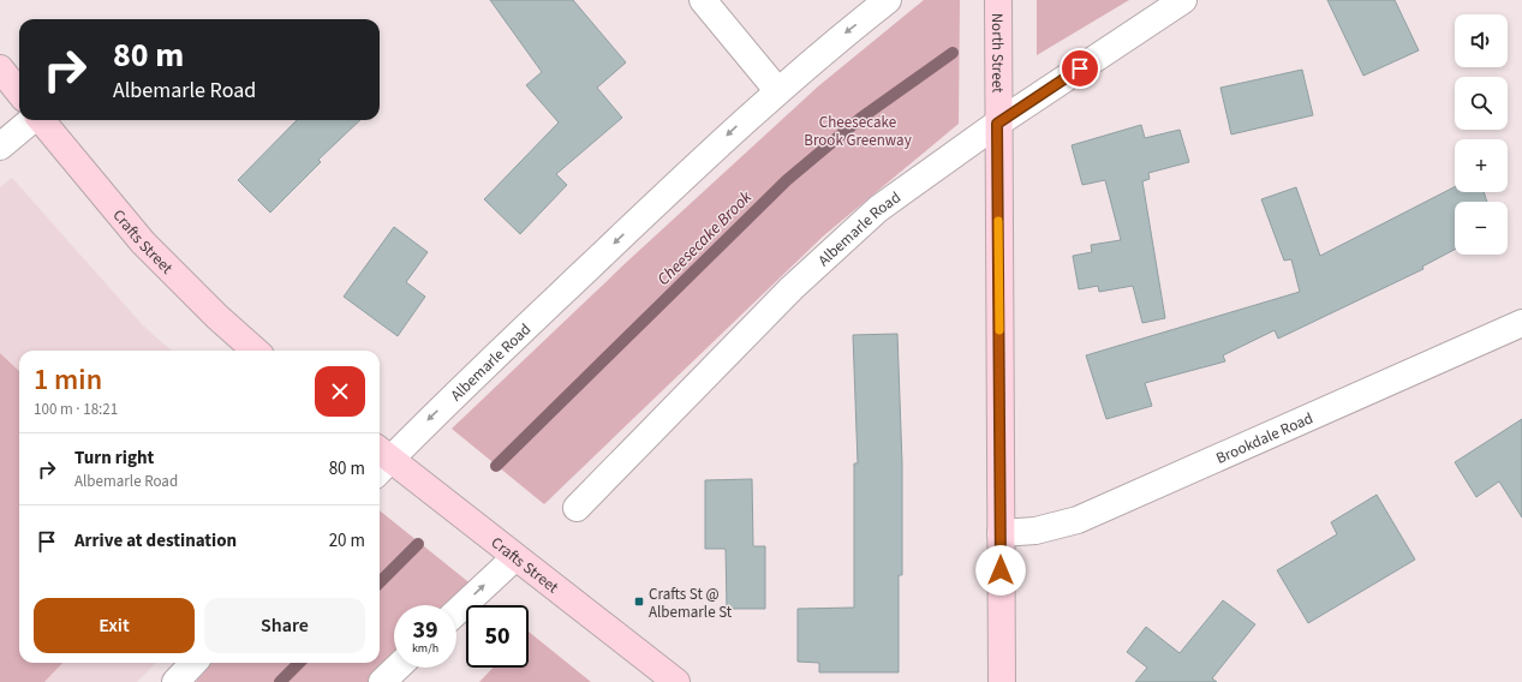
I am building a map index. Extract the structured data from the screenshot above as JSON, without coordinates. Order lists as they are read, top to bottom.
{
  "streets": {
    "main road": ["North Street", "Crafts Street"],
    "street": ["Albemarle Road", "Brookdale Road"]
  },
  "crossings": [
    ["North Street", "Albemarle Road"],
    ["North Street", "Brookdale Road"],
    ["Albemarle Road", "Crafts Street"]
  ],
  "water": ["Cheesecake Brook"],
  "parks": ["Cheesecake Brook Greenway"],
  "places": {
    "transit": ["Crafts St @ Albemarle St"]
  },
  "page": {
    "map_buttons": ["+", "−"],
    "turn": ["80 m", "Albemarle Road"],
    "heading": ["1 min", "100 m · 18:21"],
    "list": [
      {
        "name": "Turn right",
        "note": "Albemarle Road",
        "value": "80 m"
      },
      {
        "name": "Arrive at destination",
        "value": "20 m"
      }
    ],
    "buttons": ["Exit", "Share"],
    "speed": "39 km/h",
    "limit": "50"
  }
}
